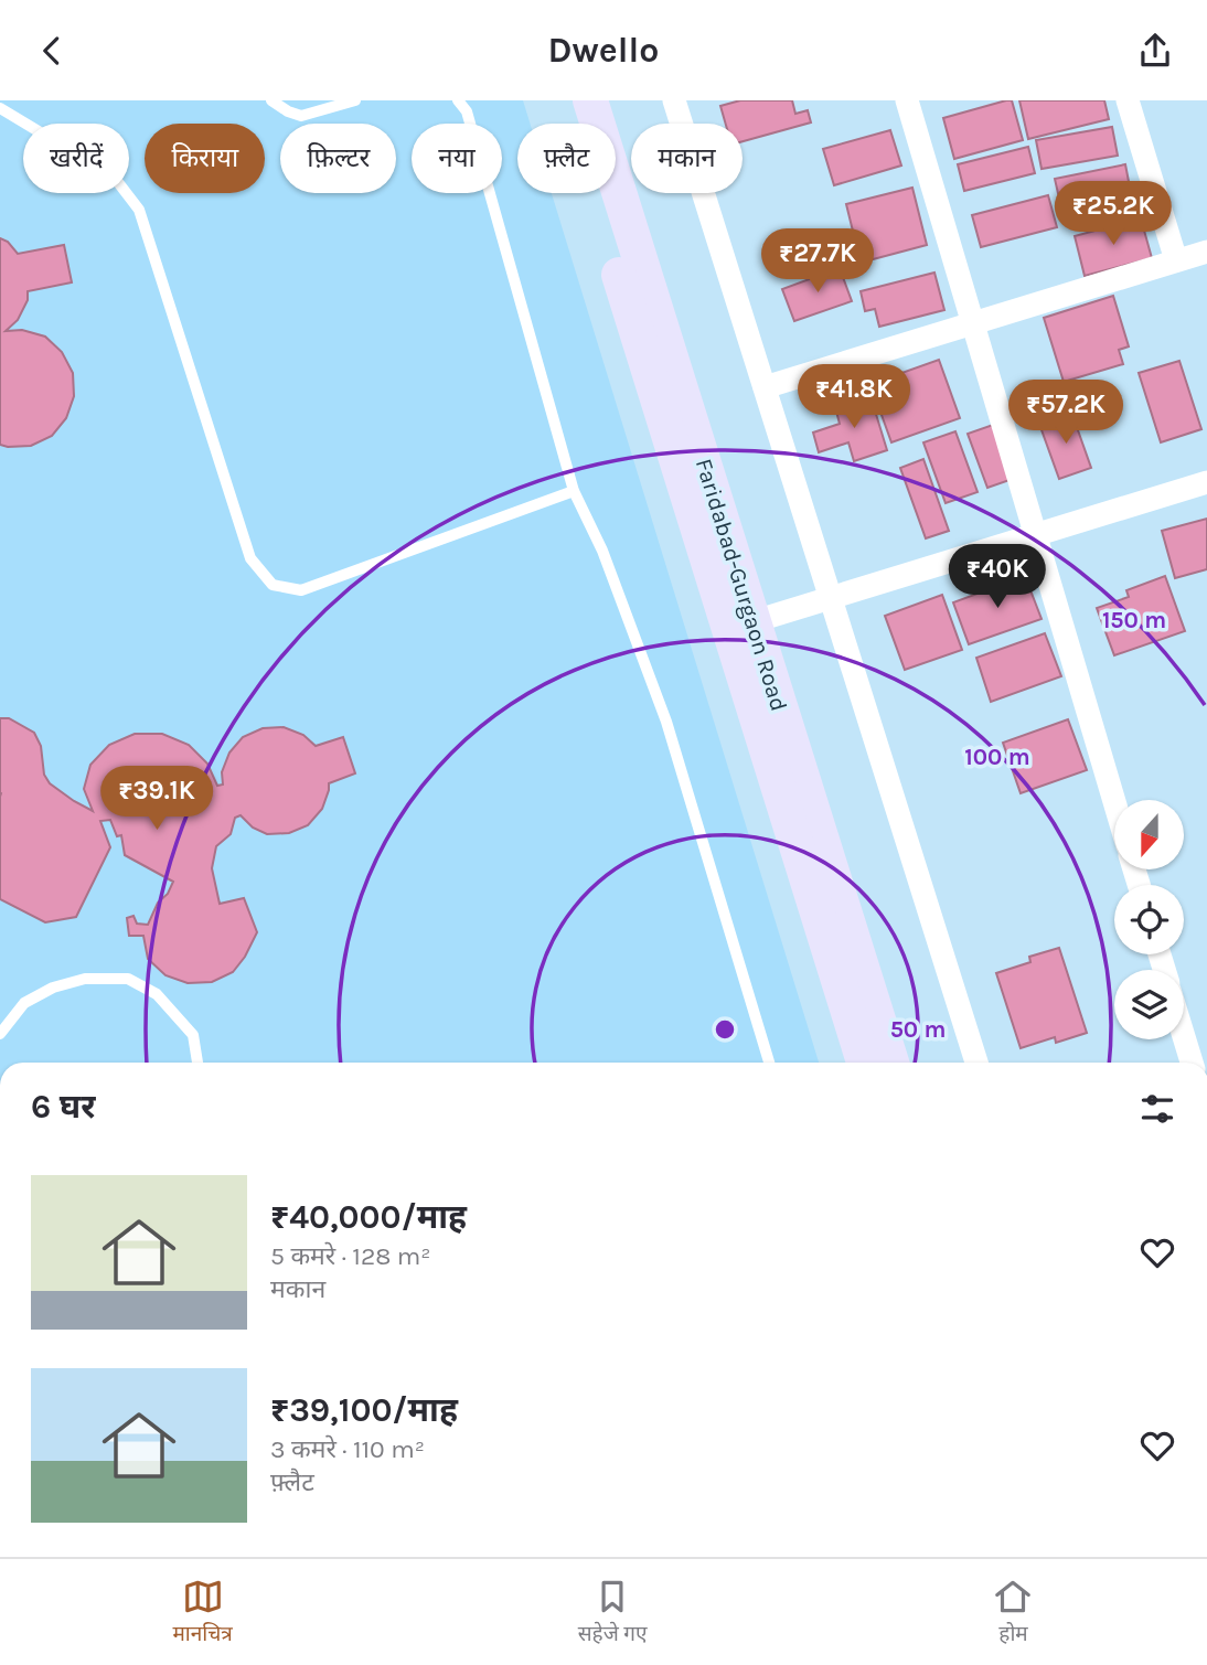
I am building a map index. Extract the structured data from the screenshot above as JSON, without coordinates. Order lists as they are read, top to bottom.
{
  "streets": {
    "main road": ["Faridabad-Gurgaon Road"]
  },
  "north": "bottom",
  "page": {
    "header": "Dwello",
    "chip": [
      "खरीदें",
      "किराया",
      "फ़िल्टर",
      "नया",
      "फ़्लैट",
      "मकान"
    ],
    "price": [
      "₹25.2K",
      "₹27.7K",
      "₹41.8K",
      "₹57.2K",
      "₹40K",
      "₹39.1K"
    ],
    "heading": "6 घर",
    "list": [
      {
        "name": "₹40,000/माह",
        "note": "5 कमरे · 128 m² · मकान"
      },
      {
        "name": "₹39,100/माह",
        "note": "3 कमरे · 110 m² · फ़्लैट"
      }
    ],
    "tabs": ["मानचित्र", "सहेजे गए", "होम"]
  },
  "rings": ["150 m", "100 m", "50 m"]
}
